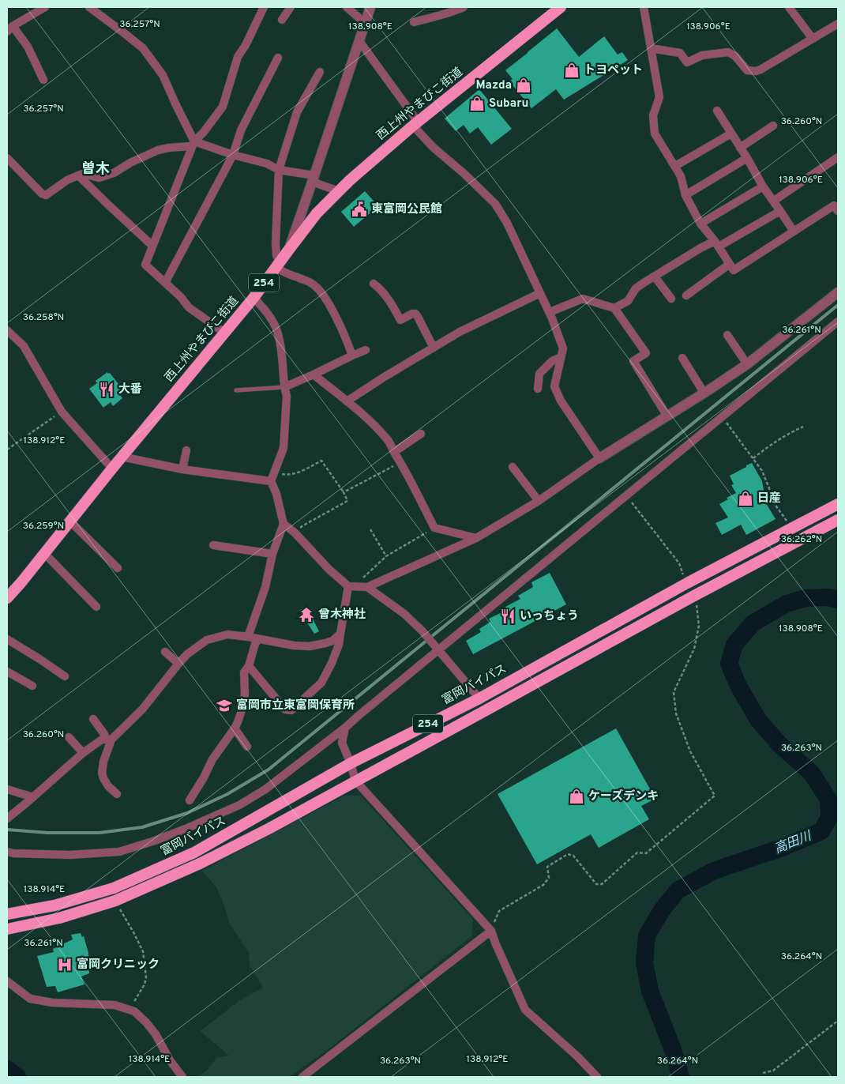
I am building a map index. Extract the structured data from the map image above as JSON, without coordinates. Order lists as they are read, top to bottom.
{
  "streets": {
    "highway": ["西上州やまびこ街道", "254", "富岡バイパス"]
  },
  "districts": ["曽木"],
  "water": ["高田川"],
  "places": {
    "shop": [
      "トヨペット",
      "Mazda",
      "Subaru",
      "日産",
      "ケーズデンキ"
    ],
    "public building": ["東富岡公民館"],
    "restaurant": ["大番", "いっちょう"],
    "temple": ["曾木神社"],
    "school or university": ["富岡市立東富岡保育所"],
    "hospital": ["富岡クリニック"]
  },
  "coordinates": [
    "36.257°N",
    "138.908°E",
    "138.906°E",
    "36.260°N",
    "36.258°N",
    "36.261°N",
    "138.912°E",
    "36.259°N",
    "36.262°N",
    "36.263°N",
    "138.914°E",
    "36.264°N"
  ]
}
